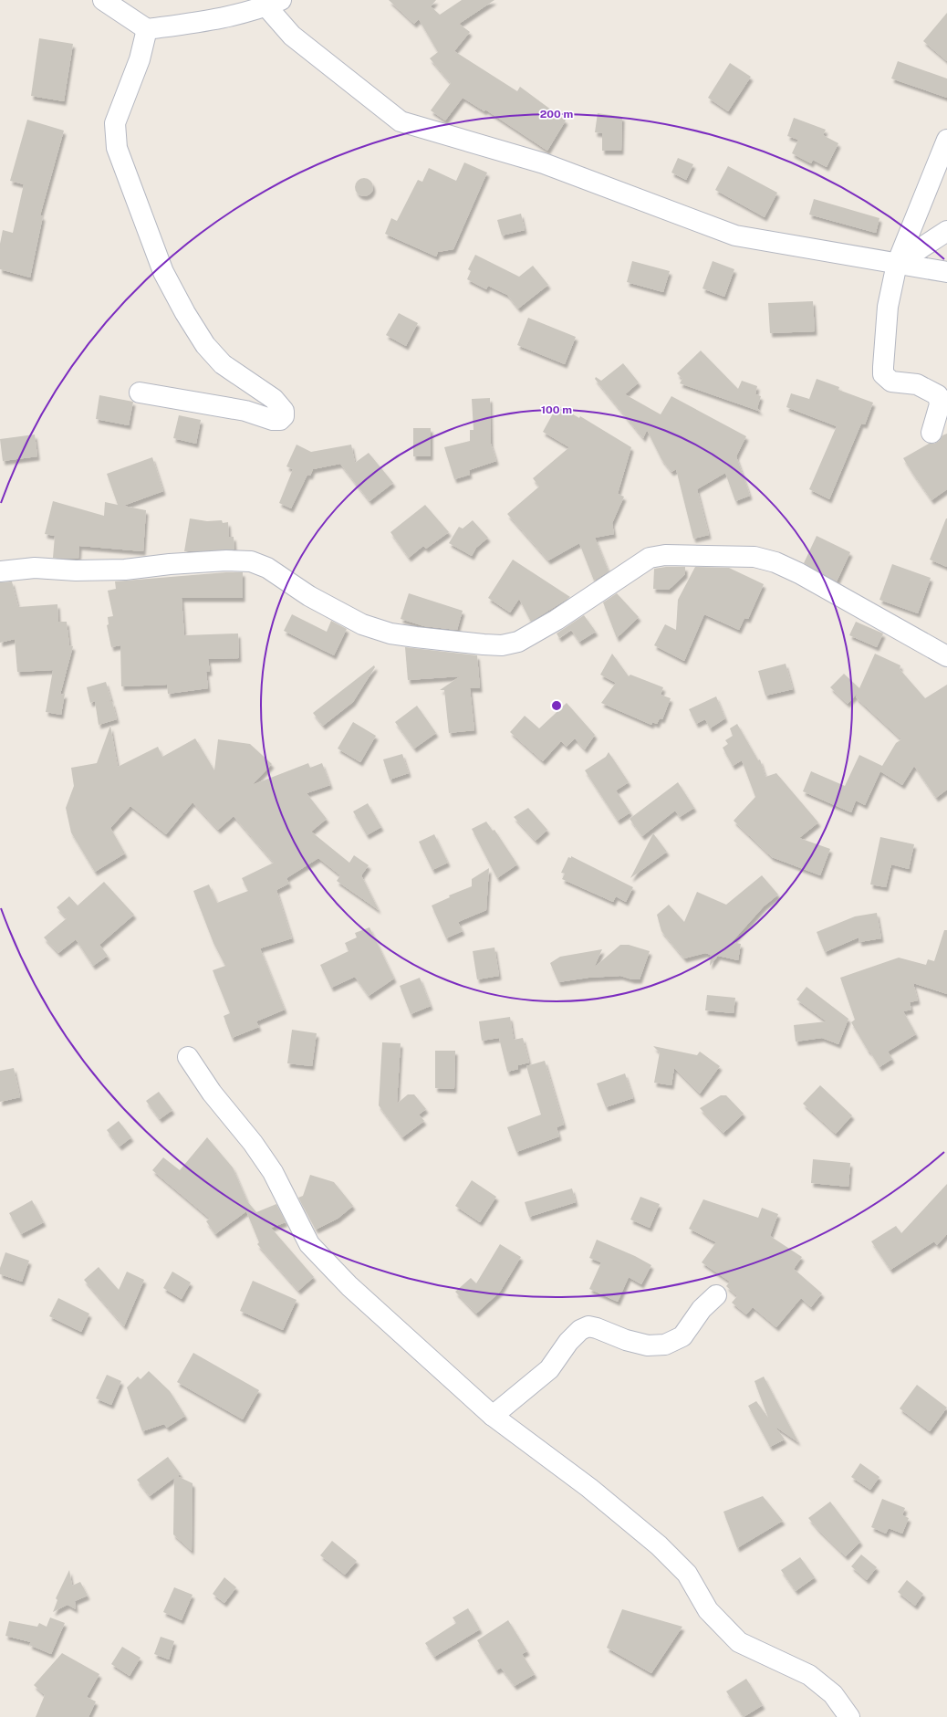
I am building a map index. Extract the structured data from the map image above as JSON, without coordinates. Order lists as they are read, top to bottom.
{
  "rings": ["200 m", "100 m"]
}
